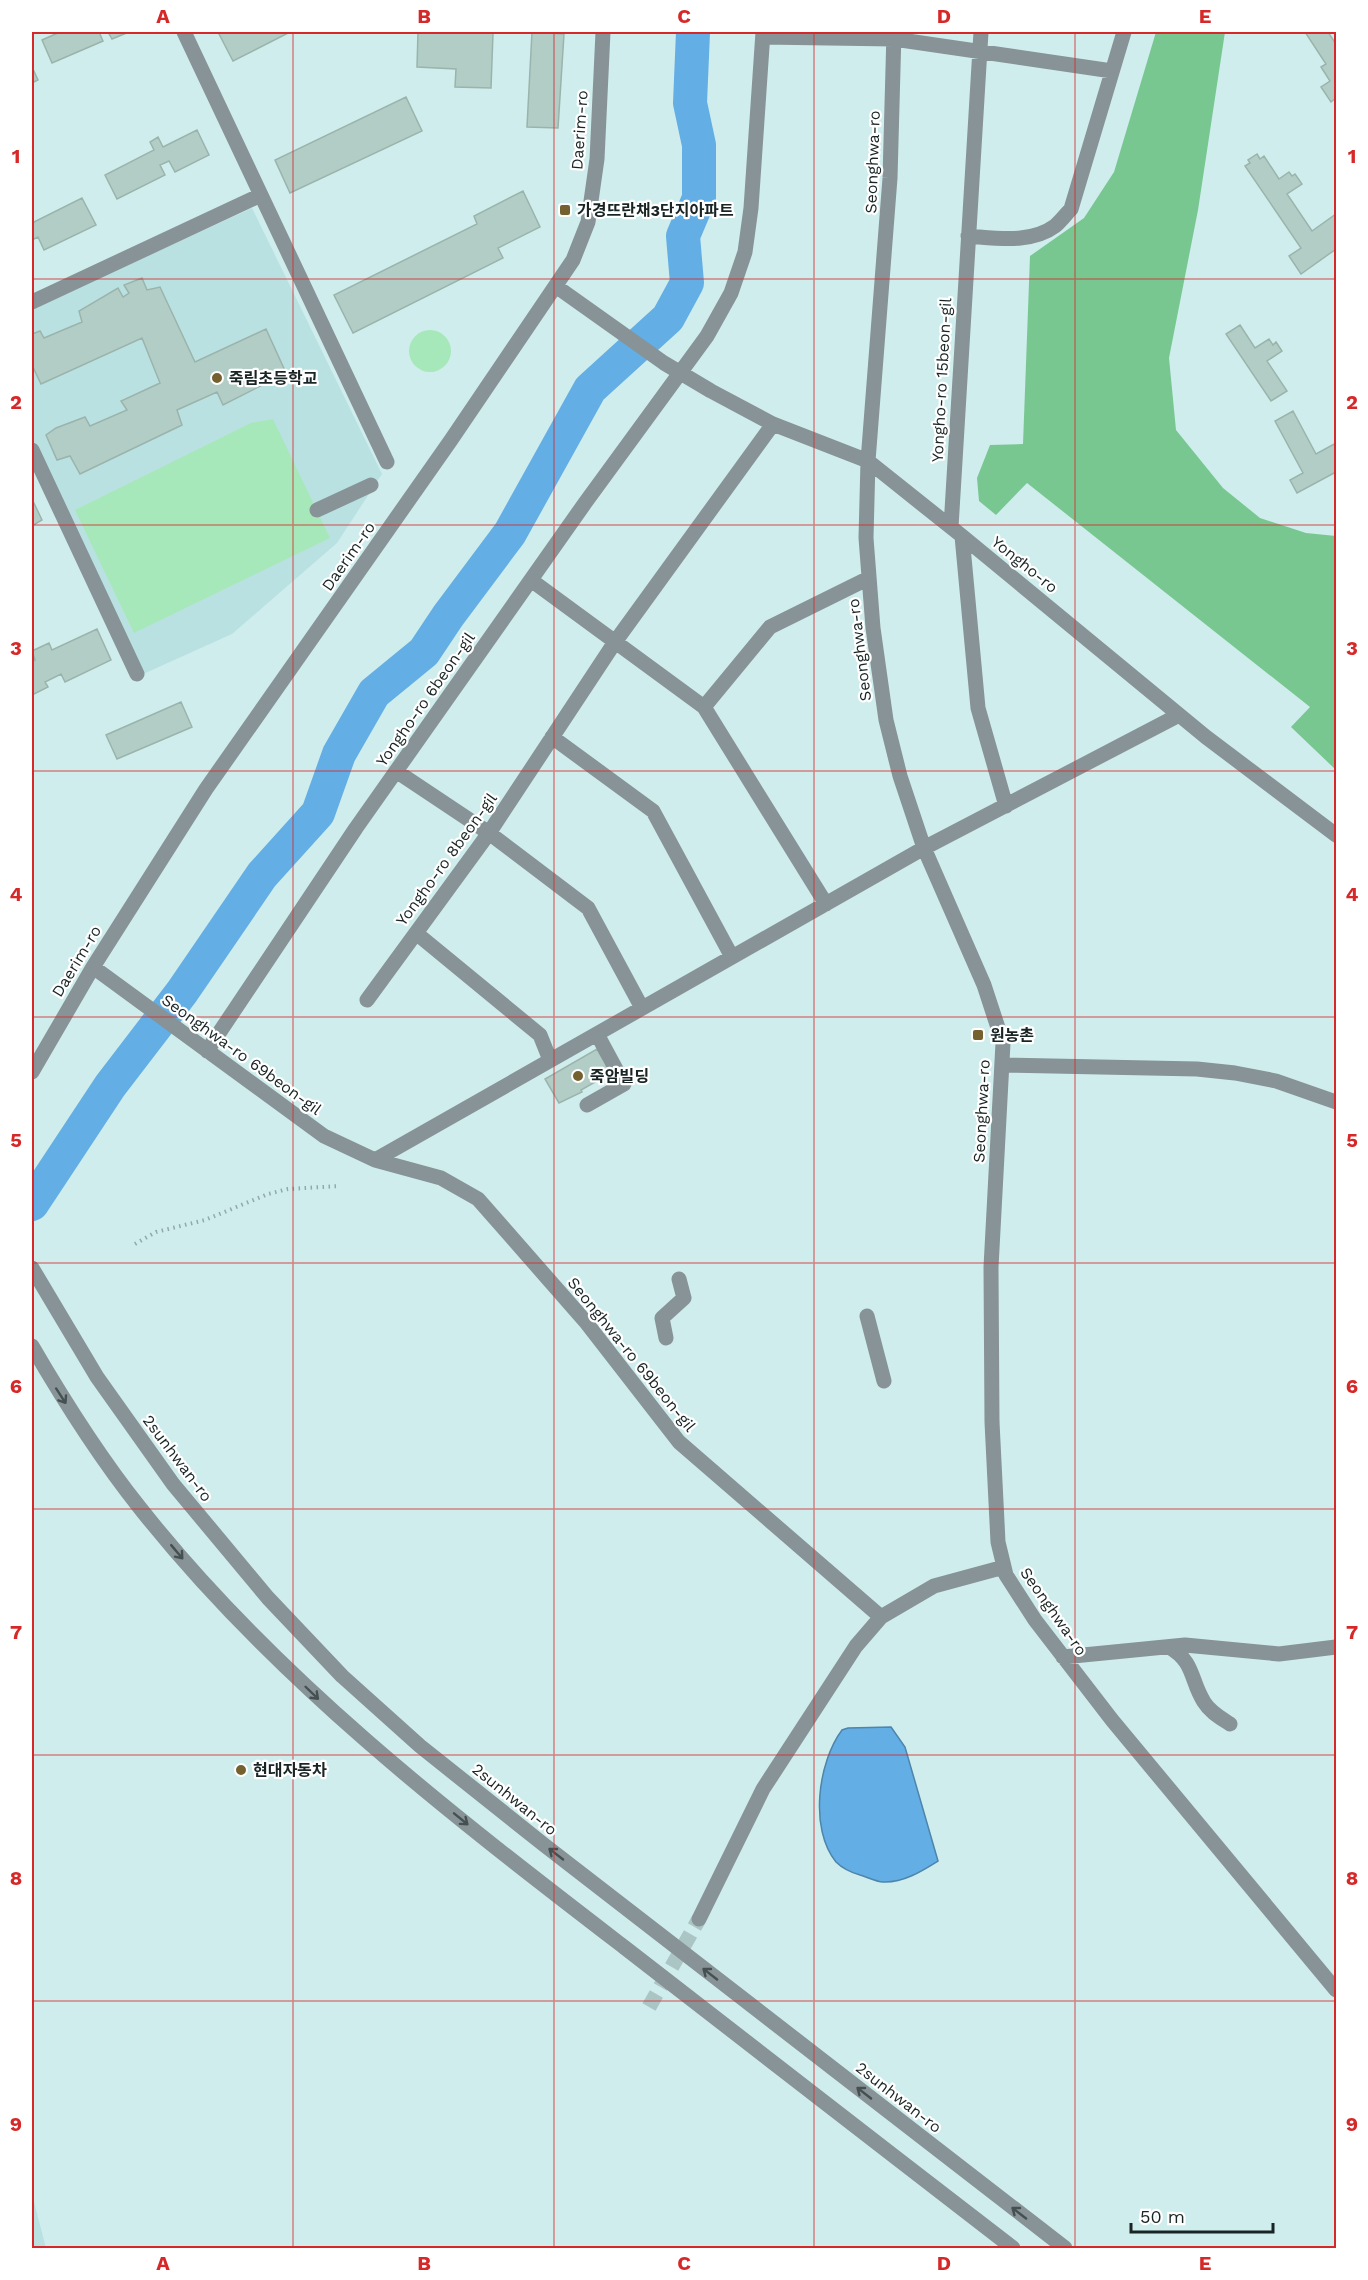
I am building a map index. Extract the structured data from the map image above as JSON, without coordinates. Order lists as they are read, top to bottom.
{
  "streets": {
    "street": [
      "Daerim-ro",
      "Seonghwa-ro",
      "Yongho-ro 15beon-gil",
      "Yongho-ro",
      "Yongho-ro 6beon-gil",
      "Yongho-ro 8beon-gil",
      "Seonghwa-ro 69beon-gil",
      "2sunhwan-ro"
    ]
  },
  "crossings": [
    ["Daerim-ro", "Yongho-ro"],
    ["Daerim-ro", "Seonghwa-ro 69beon-gil"],
    ["Seonghwa-ro", "Yongho-ro"],
    ["Yongho-ro 15beon-gil", "Yongho-ro"],
    ["Yongho-ro", "Yongho-ro 6beon-gil"],
    ["Yongho-ro", "Yongho-ro 8beon-gil"],
    ["Yongho-ro 6beon-gil", "Seonghwa-ro 69beon-gil"]
  ],
  "places": {
    "transit": ["가경뜨란채3단지아파트", "원농촌"],
    "other": ["죽림초등학교", "죽암빌딩", "현대자동차"]
  },
  "scale_bar": "50 m",
  "grid": {
    "columns": [
      "A",
      "B",
      "C",
      "D",
      "E"
    ],
    "rows": [
      "1",
      "2",
      "3",
      "4",
      "5",
      "6",
      "7",
      "8",
      "9"
    ]
  }
}
